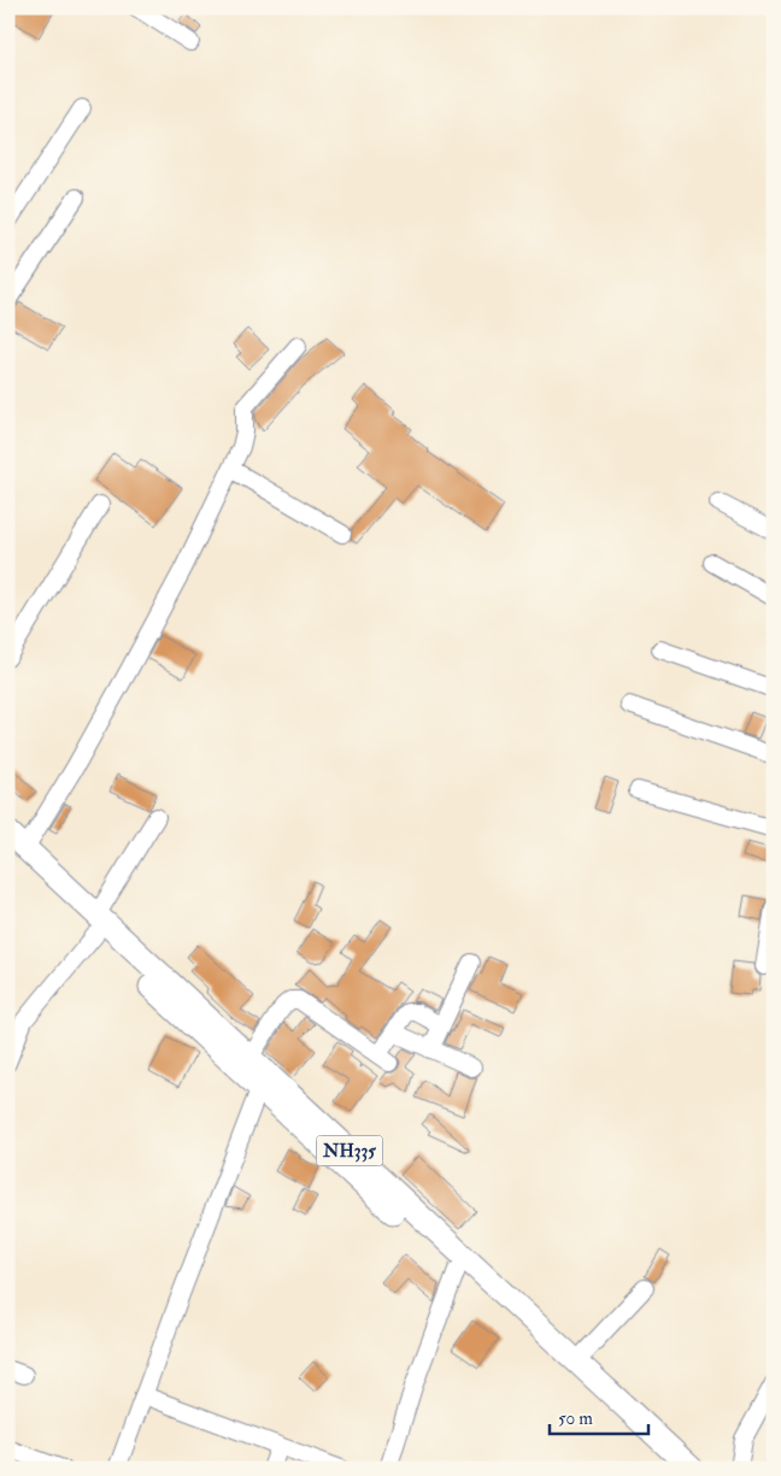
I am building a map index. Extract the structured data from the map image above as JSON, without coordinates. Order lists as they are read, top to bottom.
{
  "streets": {
    "highway": ["NH335"]
  },
  "scale_bar": "50 m"
}
